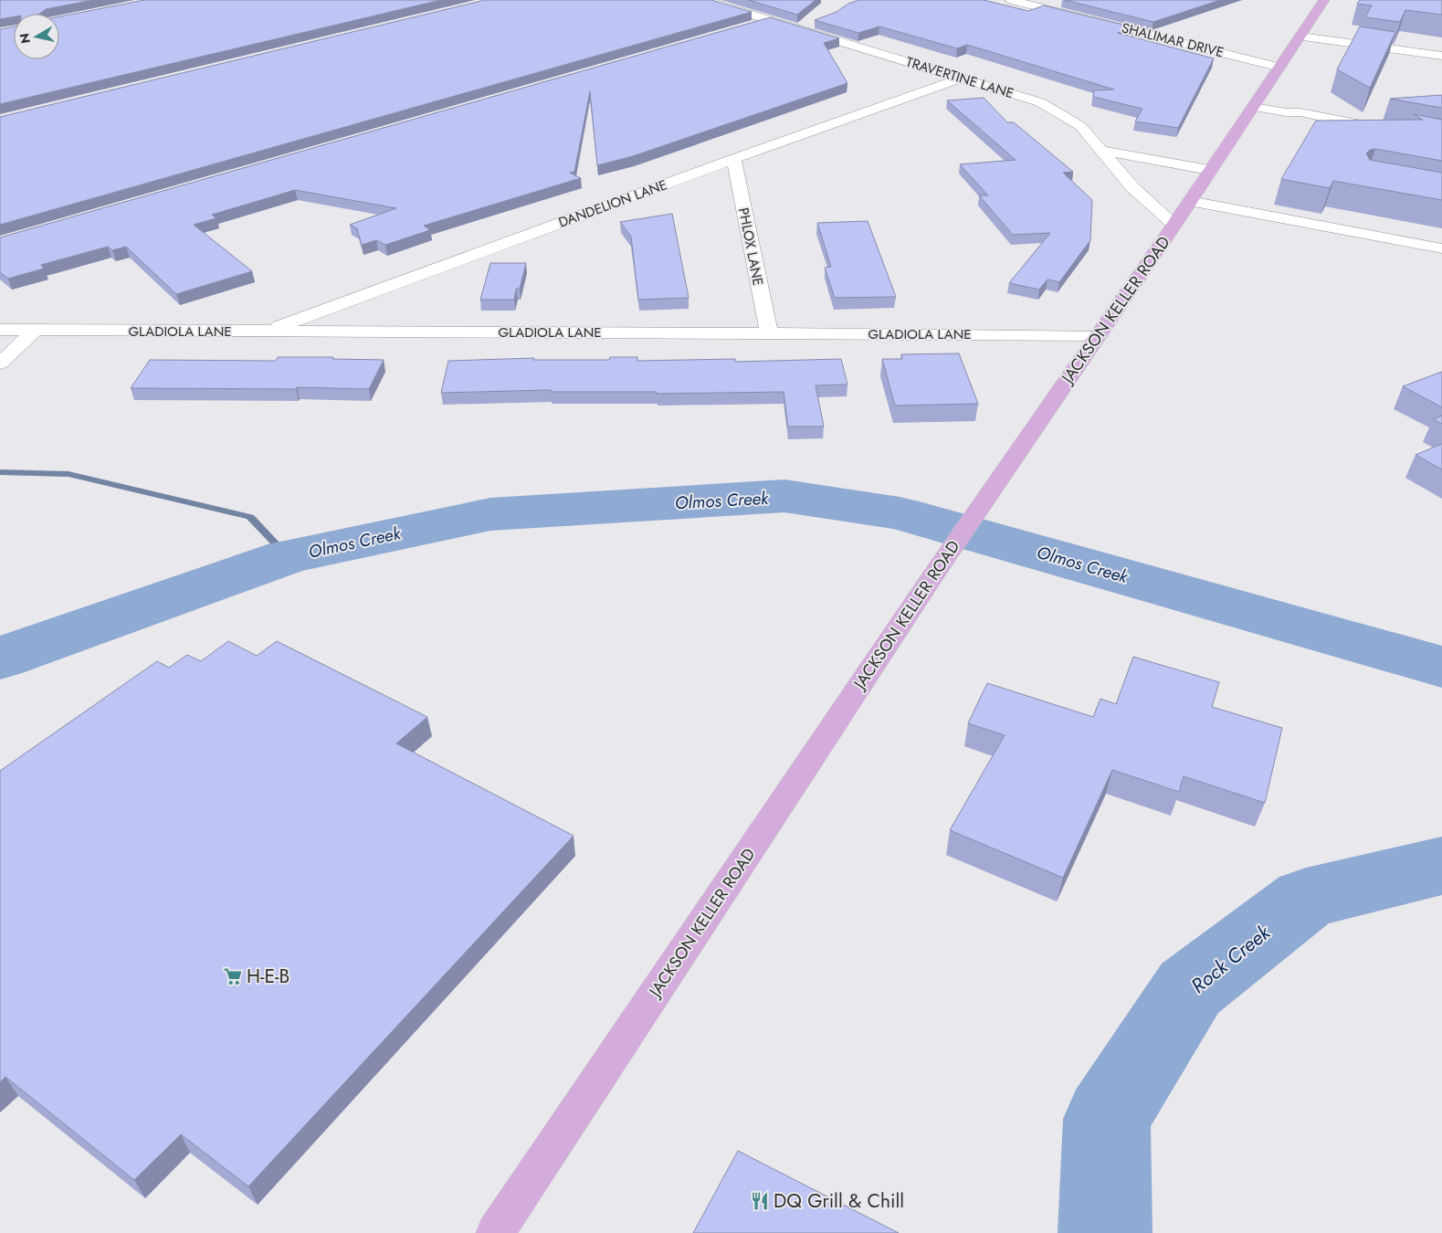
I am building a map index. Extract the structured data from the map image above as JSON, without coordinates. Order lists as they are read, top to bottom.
{
  "streets": {
    "main road": ["JACKSON KELLER ROAD"],
    "street": [
      "SHALIMAR DRIVE",
      "TRAVERTINE LANE",
      "DANDELION LANE",
      "PHLOX LANE",
      "GLADIOLA LANE"
    ]
  },
  "crossings": [
    ["SHALIMAR DRIVE", "JACKSON KELLER ROAD"],
    ["TRAVERTINE LANE", "DANDELION LANE"],
    ["TRAVERTINE LANE", "JACKSON KELLER ROAD"],
    ["DANDELION LANE", "PHLOX LANE"],
    ["DANDELION LANE", "GLADIOLA LANE"],
    ["PHLOX LANE", "GLADIOLA LANE"],
    ["JACKSON KELLER ROAD", "GLADIOLA LANE"]
  ],
  "water": ["Olmos Creek", "Rock Creek"],
  "places": {
    "supermarket": ["H-E-B"],
    "restaurant": ["DQ Grill & Chill"]
  },
  "north": "left"
}
